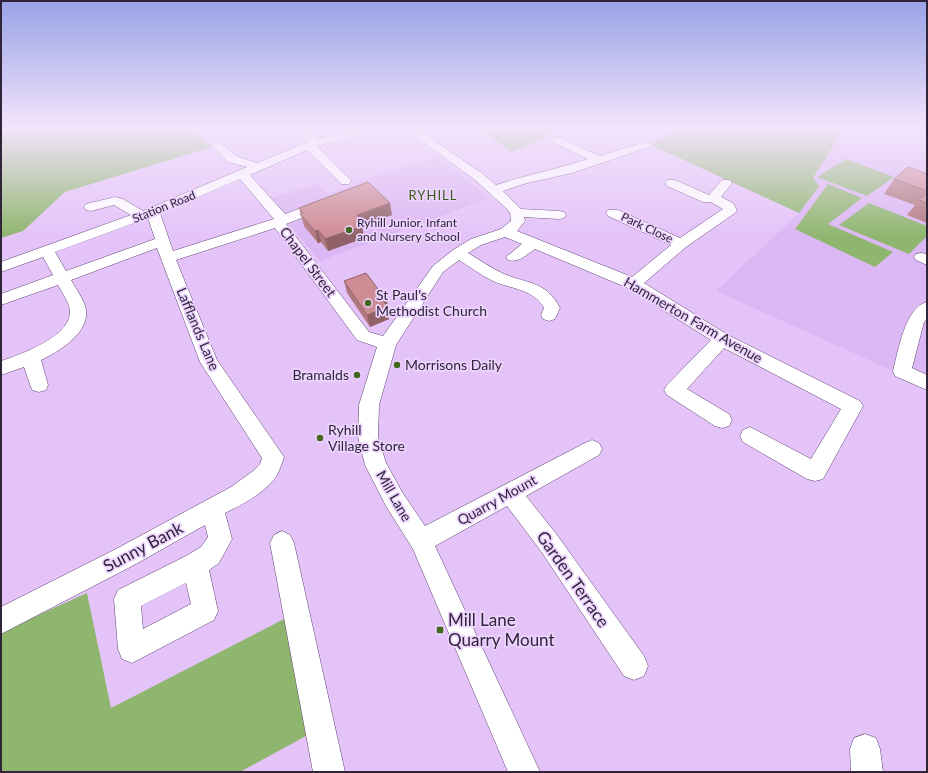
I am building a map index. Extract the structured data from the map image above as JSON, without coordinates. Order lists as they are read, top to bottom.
{
  "streets": {
    "street": [
      "Station Road",
      "Park Close",
      "Chapel Street",
      "Hammerton Farm Avenue",
      "Lafflands Lane",
      "Mill Lane",
      "Quarry Mount",
      "Sunny Bank",
      "Garden Terrace"
    ]
  },
  "crossings": [
    ["Station Road", "Lafflands Lane"],
    ["Park Close", "Hammerton Farm Avenue"],
    ["Chapel Street", "Lafflands Lane"],
    ["Chapel Street", "Mill Lane"],
    ["Hammerton Farm Avenue", "Mill Lane"],
    ["Lafflands Lane", "Sunny Bank"],
    ["Mill Lane", "Quarry Mount"],
    ["Quarry Mount", "Garden Terrace"]
  ],
  "districts": ["RYHILL"],
  "places": {
    "other": [
      "Ryhill Junior, Infant and Nursery School",
      "St Paul's Methodist Church",
      "Morrisons Daily",
      "Bramalds",
      "Ryhill Village Store"
    ],
    "transit": ["Mill Lane Quarry Mount"]
  }
}
